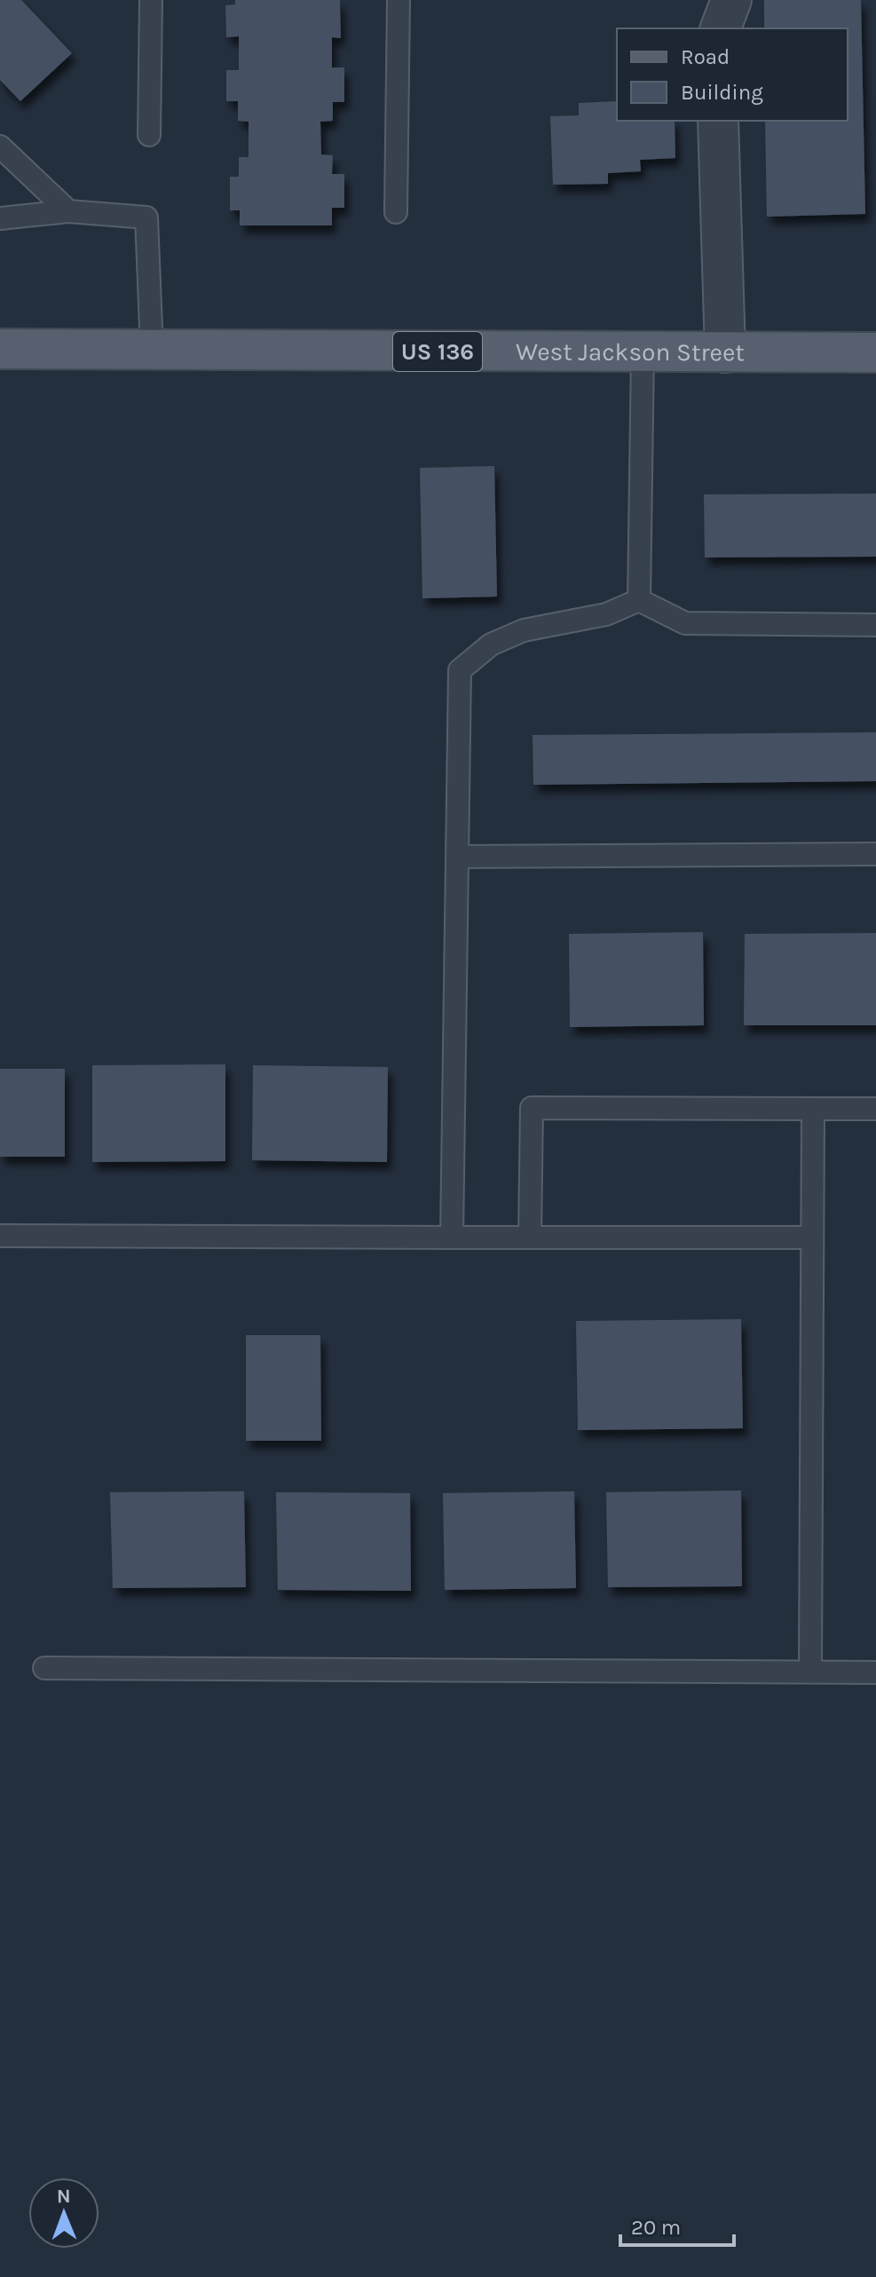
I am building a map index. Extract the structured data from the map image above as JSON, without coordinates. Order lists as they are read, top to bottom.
{
  "streets": {
    "main road": ["US 136", "West Jackson Street"]
  },
  "legend": ["Road", "Building"],
  "scale_bar": "20 m",
  "north": "top"
}
